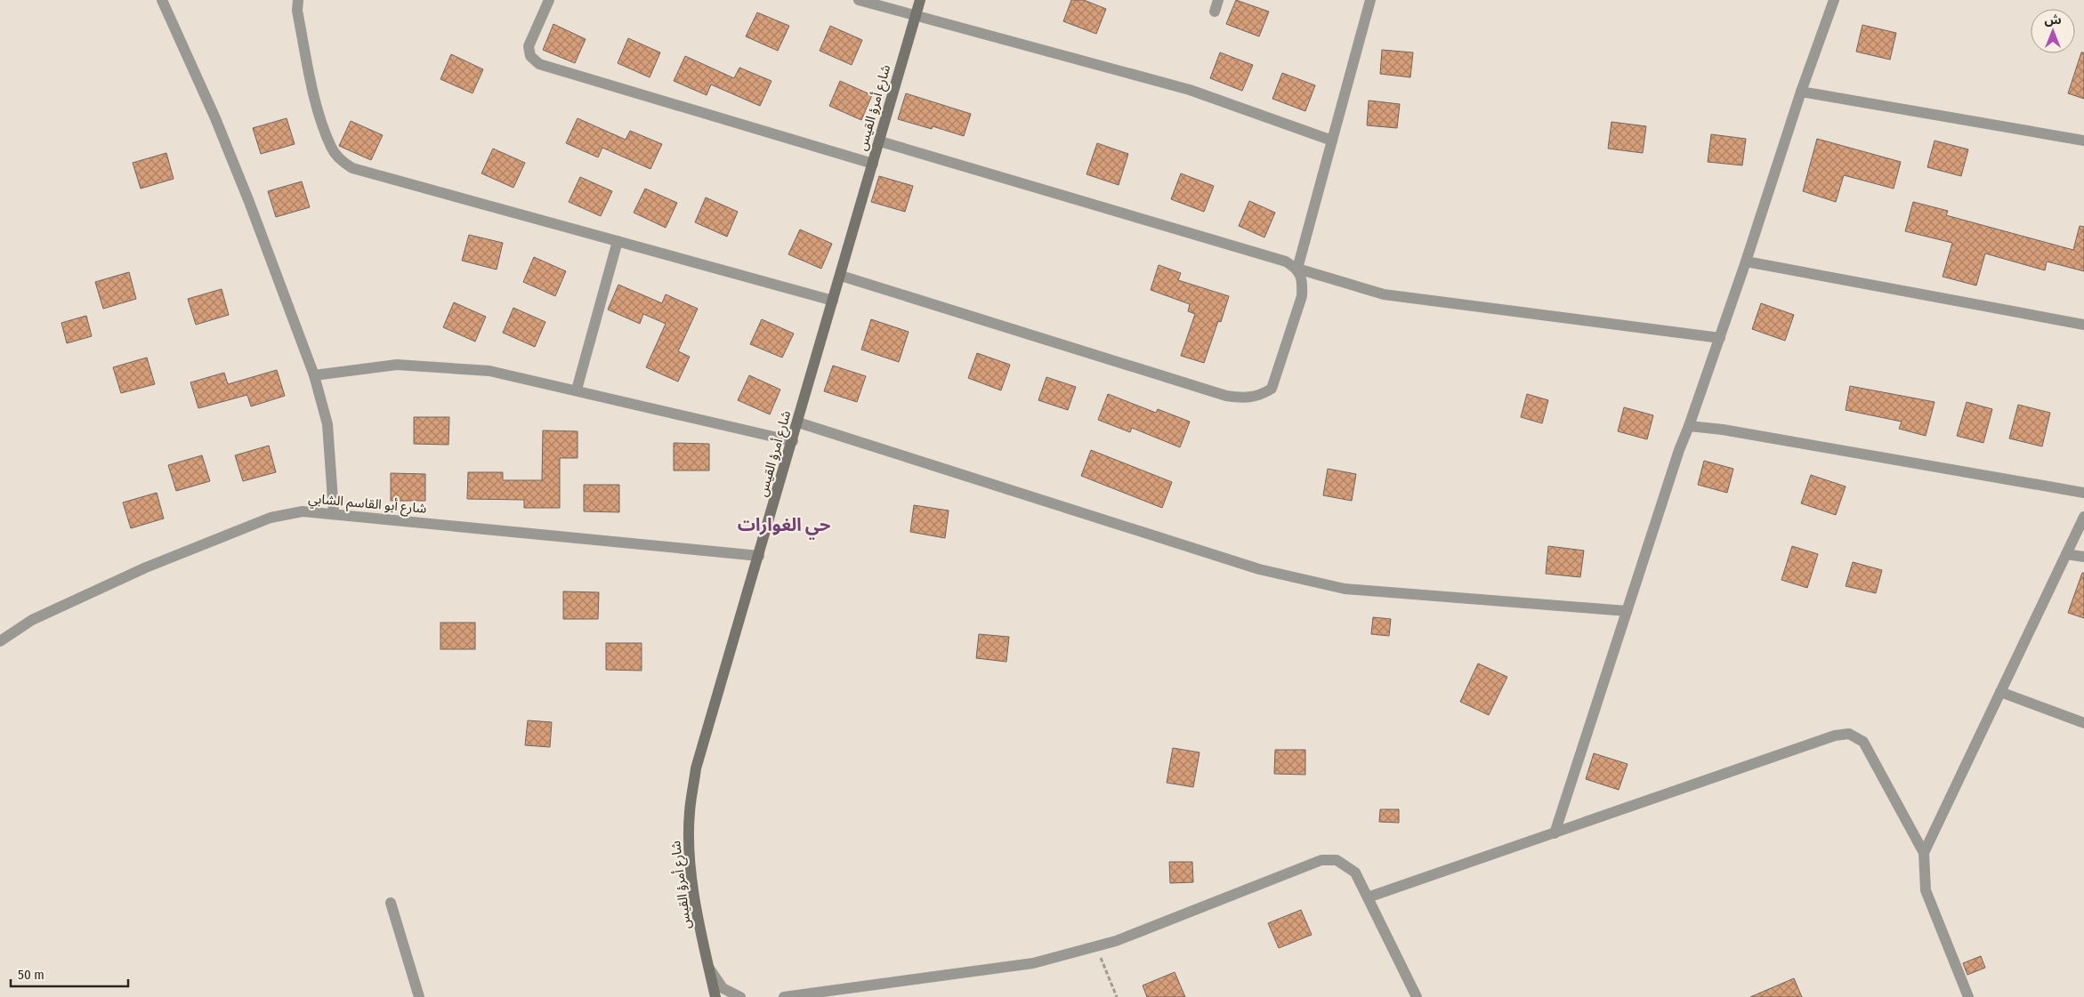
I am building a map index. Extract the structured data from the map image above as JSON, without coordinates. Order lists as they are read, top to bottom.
{
  "streets": {
    "street": ["شارع أمرؤ القيس", "شارع أبو القاسم الشابي"]
  },
  "crossings": [
    ["شارع أمرؤ القيس", "شارع أبو القاسم الشابي"]
  ],
  "districts": ["حي الغوارات"],
  "scale_bar": "50 m",
  "north": "top"
}
